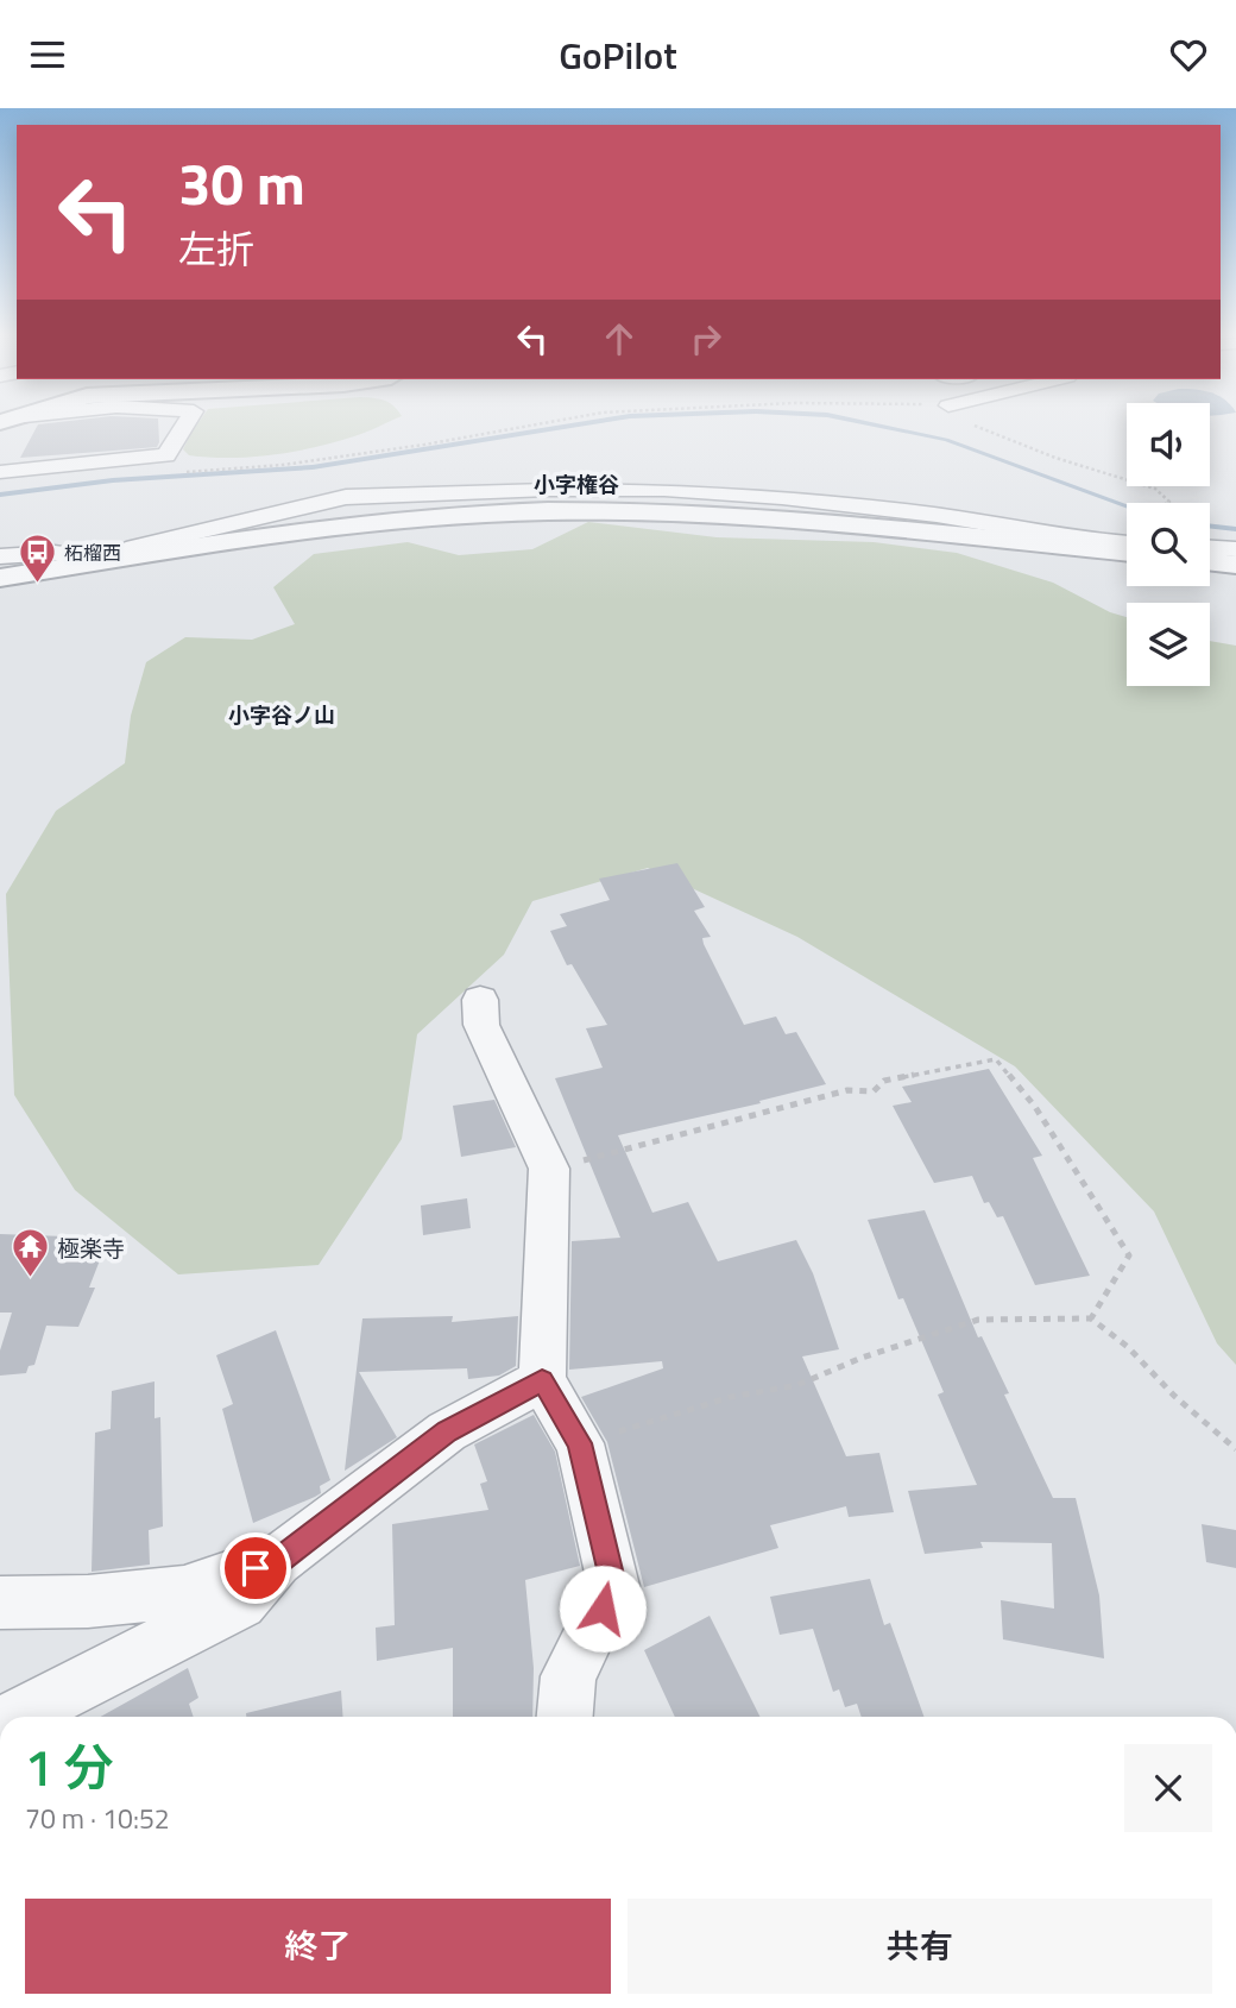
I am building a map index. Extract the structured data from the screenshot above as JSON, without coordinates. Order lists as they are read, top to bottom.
{
  "districts": ["小字権谷", "小字谷ノ山"],
  "places": {
    "bus stop": ["柘榴西"],
    "temple": ["極楽寺"]
  },
  "page": {
    "header": "GoPilot",
    "turn": ["30 m", "左折"],
    "heading": ["1 分", "70 m · 10:52"],
    "buttons": ["終了", "共有"]
  }
}
